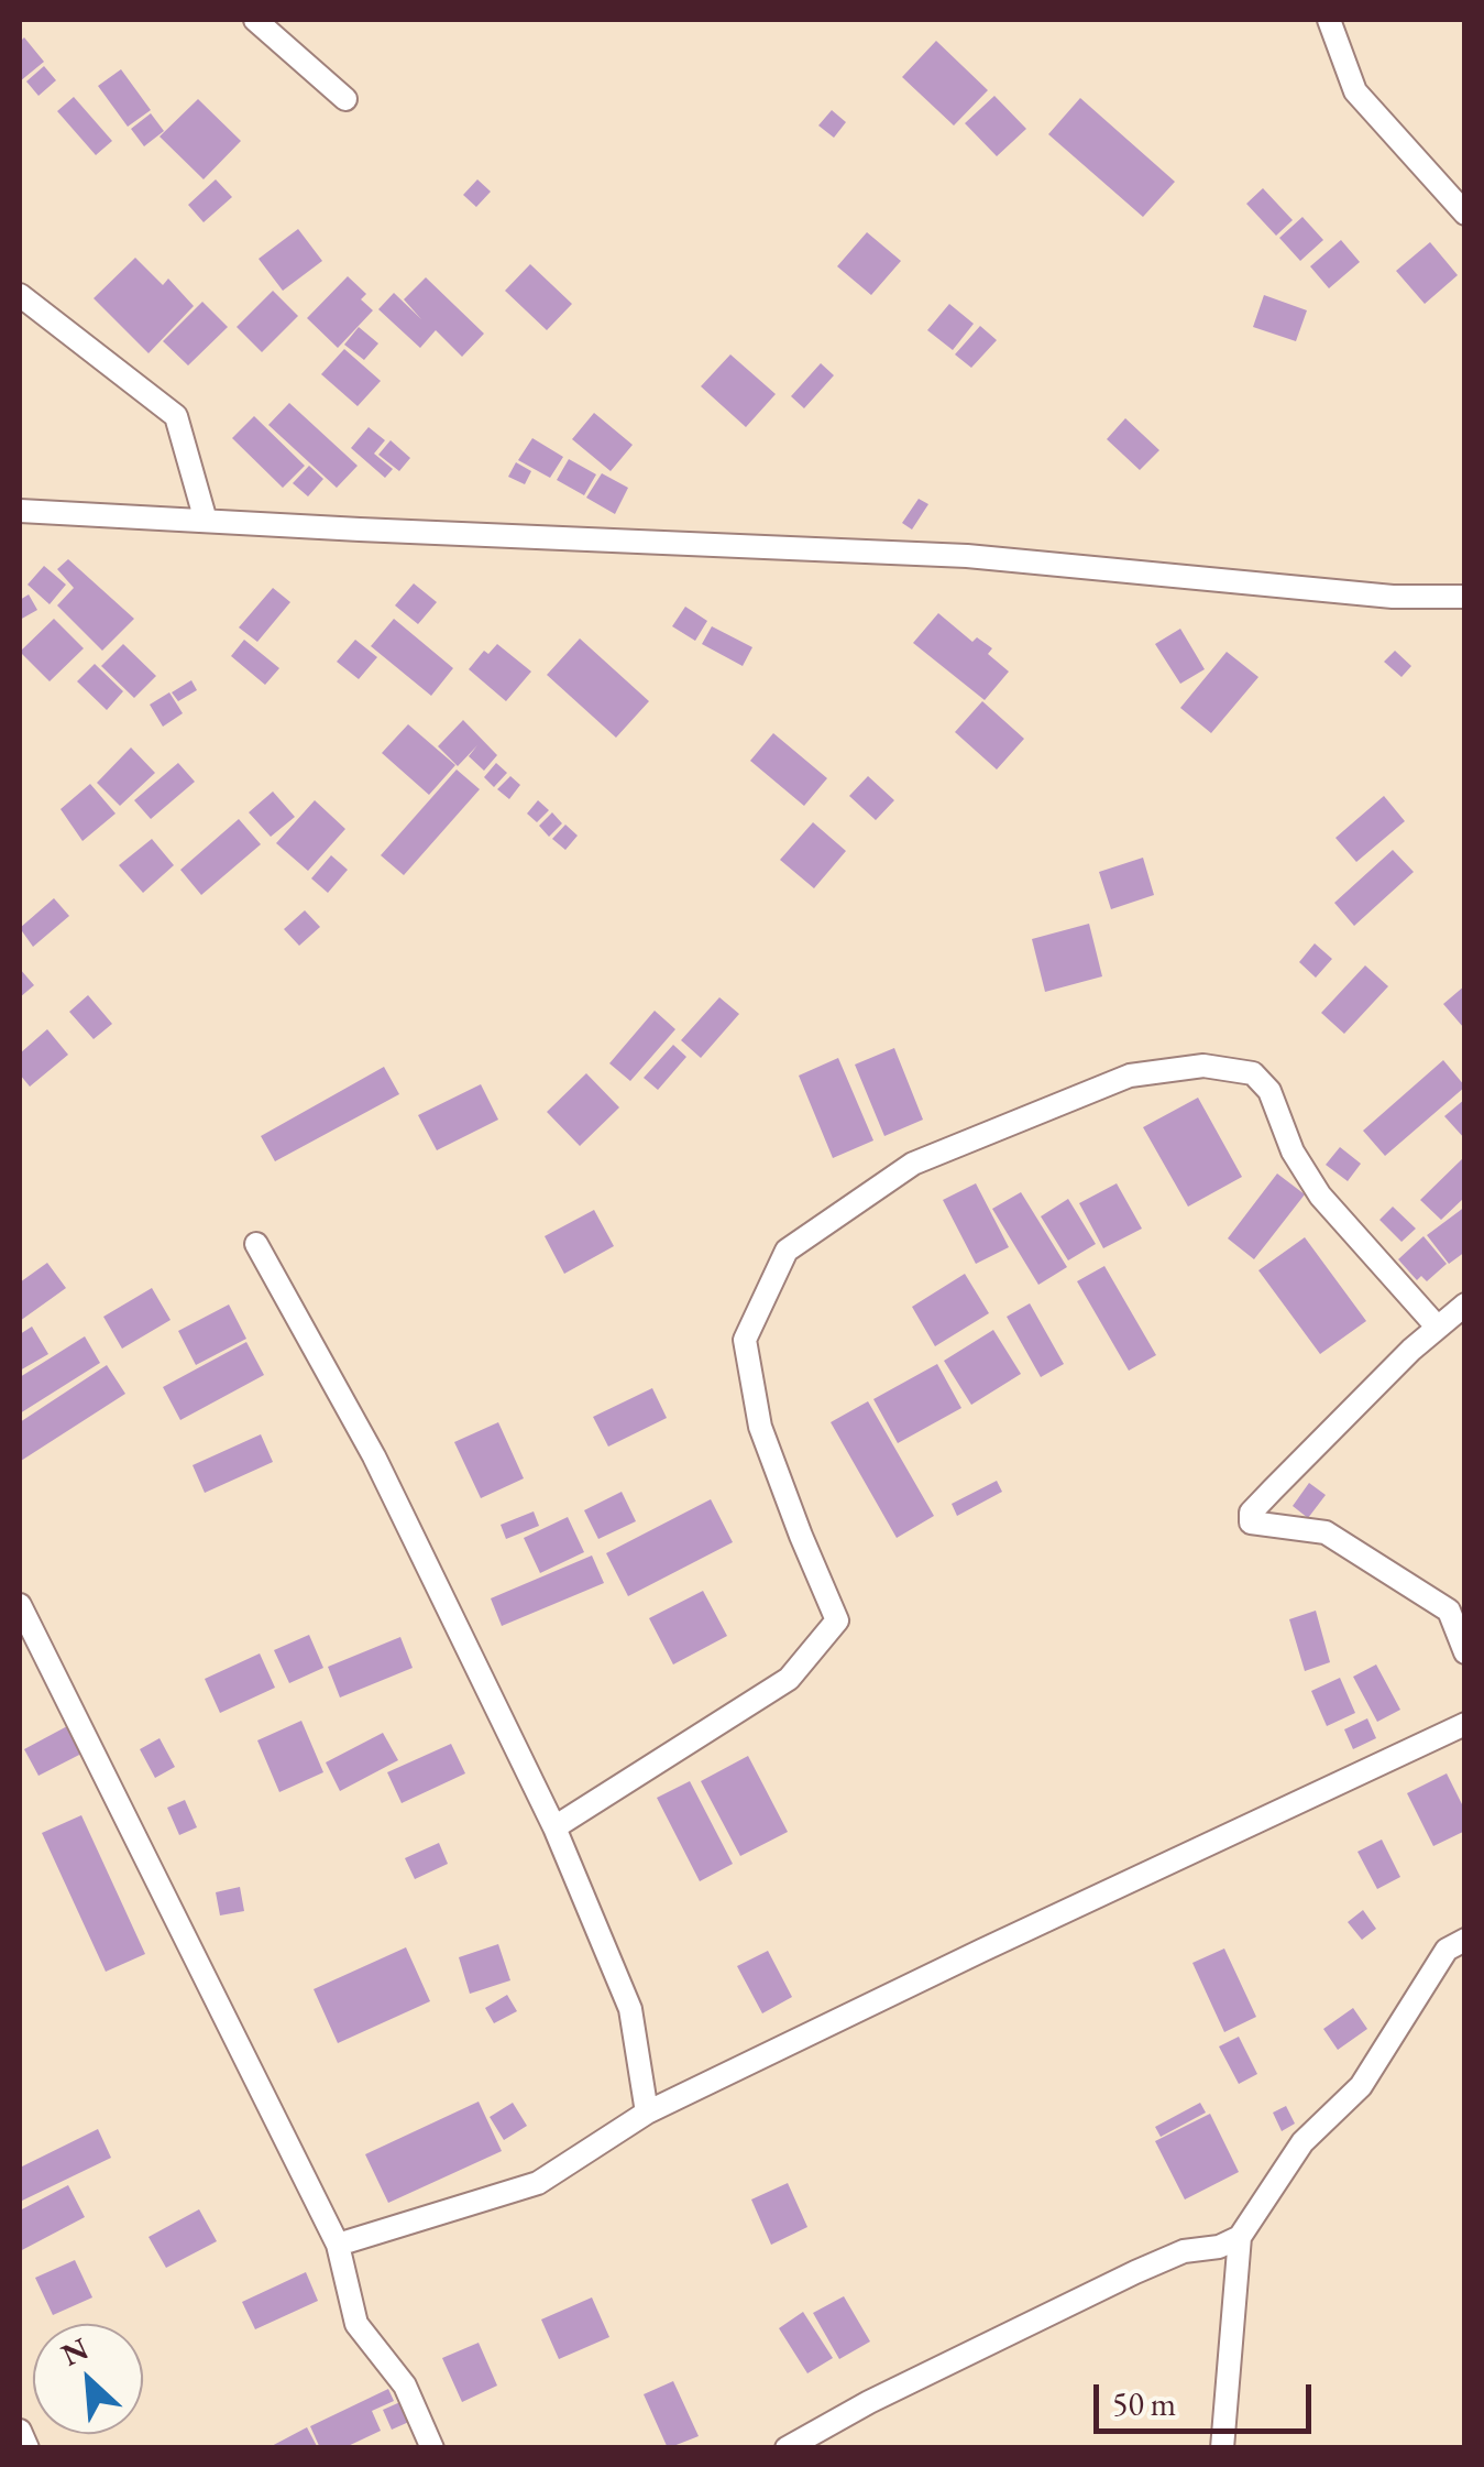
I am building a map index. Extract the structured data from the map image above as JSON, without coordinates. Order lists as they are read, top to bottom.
{
  "scale_bar": "50 m",
  "north": "top left"
}
